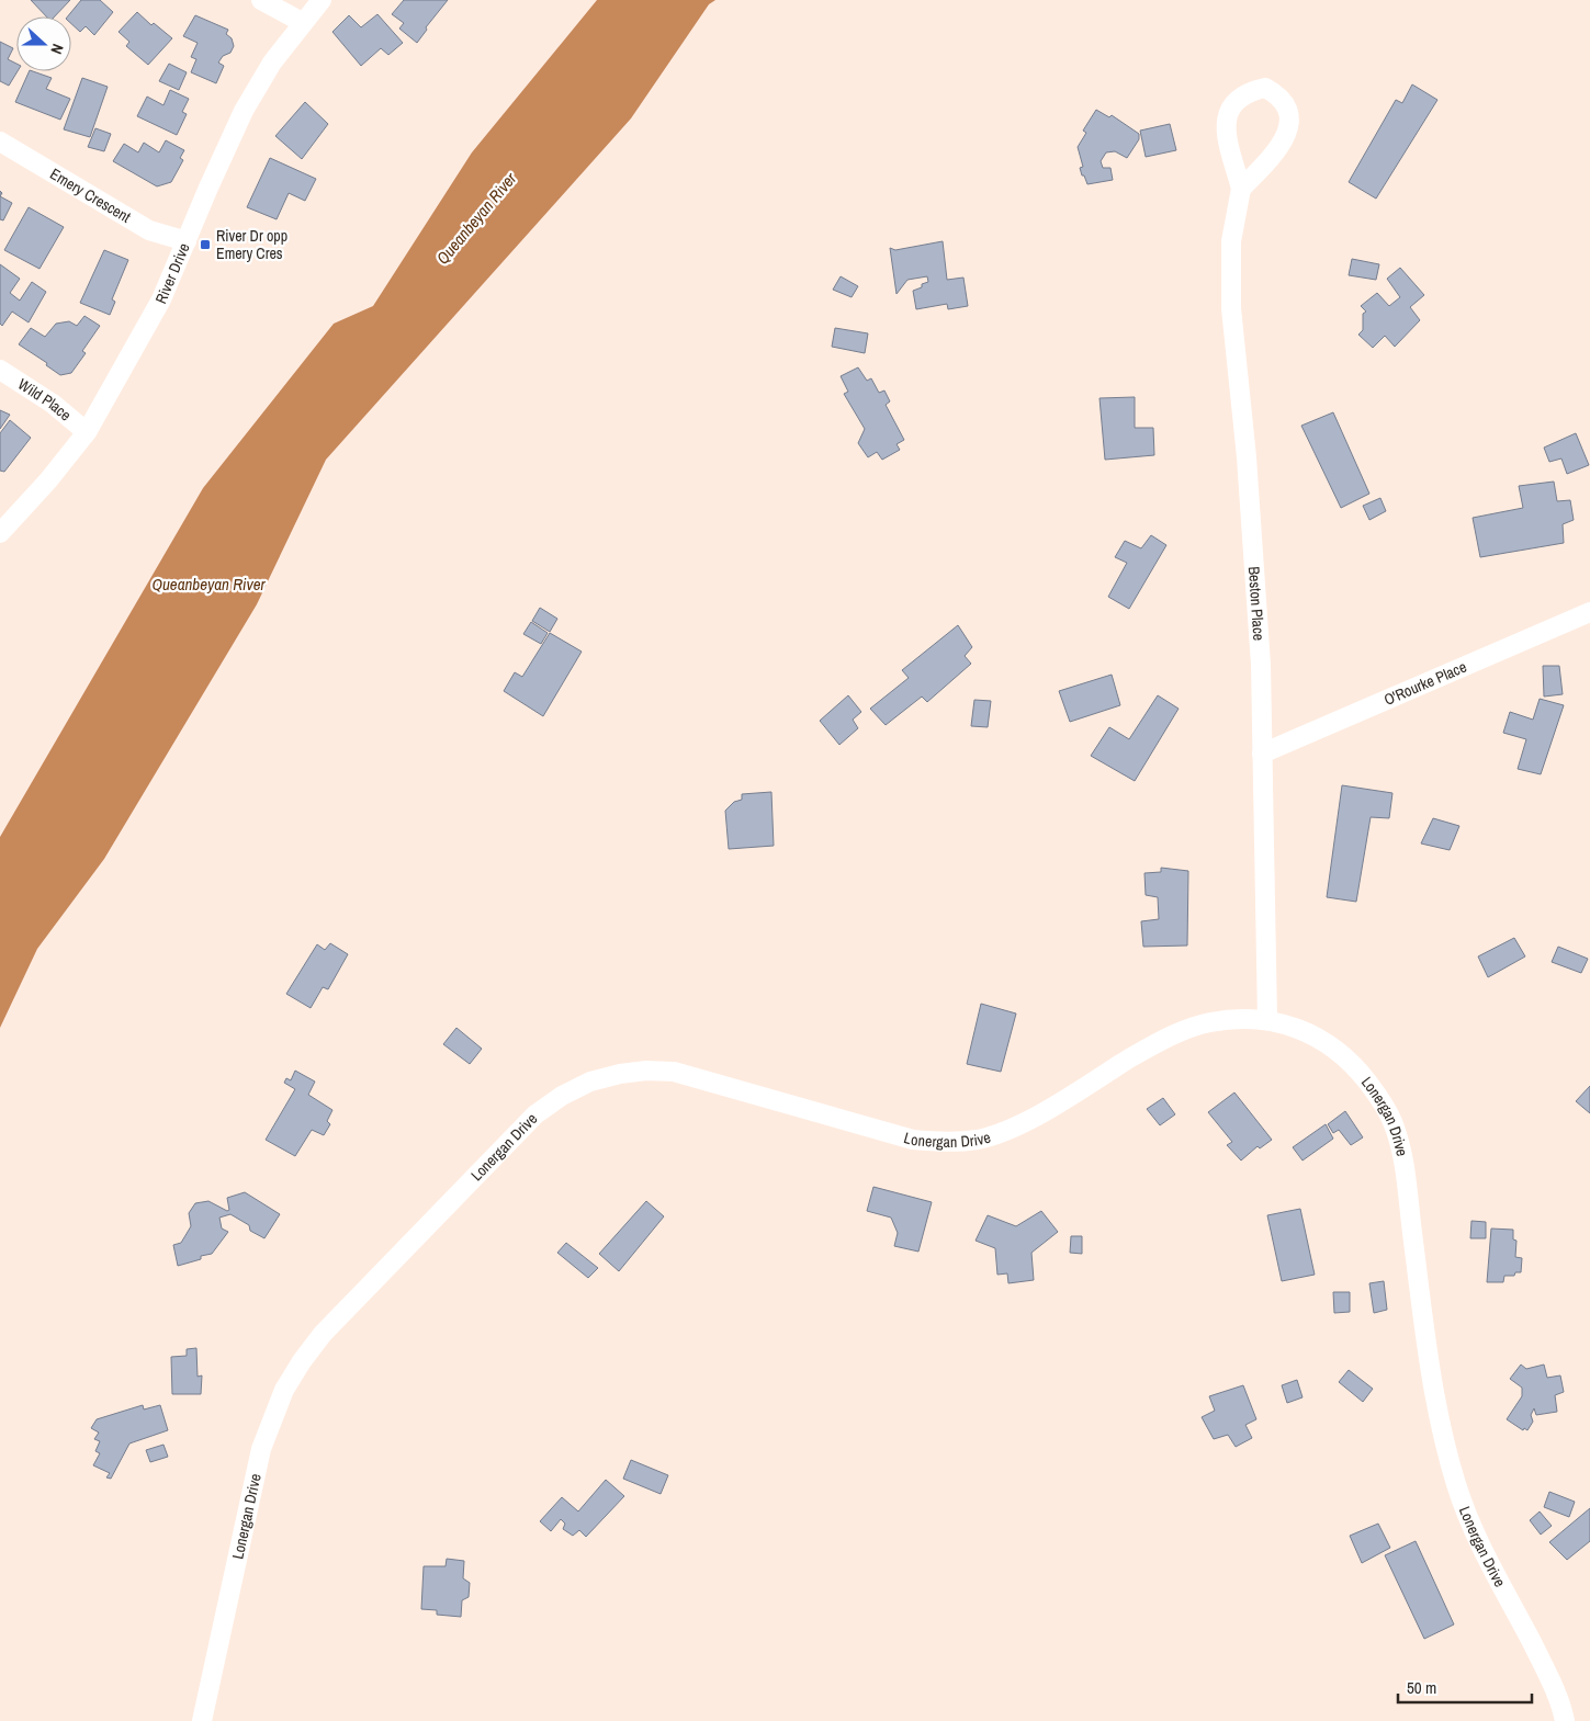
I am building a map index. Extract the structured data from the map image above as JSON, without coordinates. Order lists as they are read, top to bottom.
{
  "streets": {
    "street": [
      "Emery Crescent",
      "River Drive",
      "Wild Place",
      "Beston Place",
      "O'Rourke Place",
      "Lonergan Drive"
    ]
  },
  "crossings": [
    ["Emery Crescent", "River Drive"],
    ["River Drive", "Wild Place"],
    ["Beston Place", "O'Rourke Place"],
    ["Beston Place", "Lonergan Drive"]
  ],
  "water": ["Queanbeyan River"],
  "places": {
    "transit": ["River Dr opp Emery Cres"]
  },
  "scale_bar": "50 m",
  "north": "right"
}
